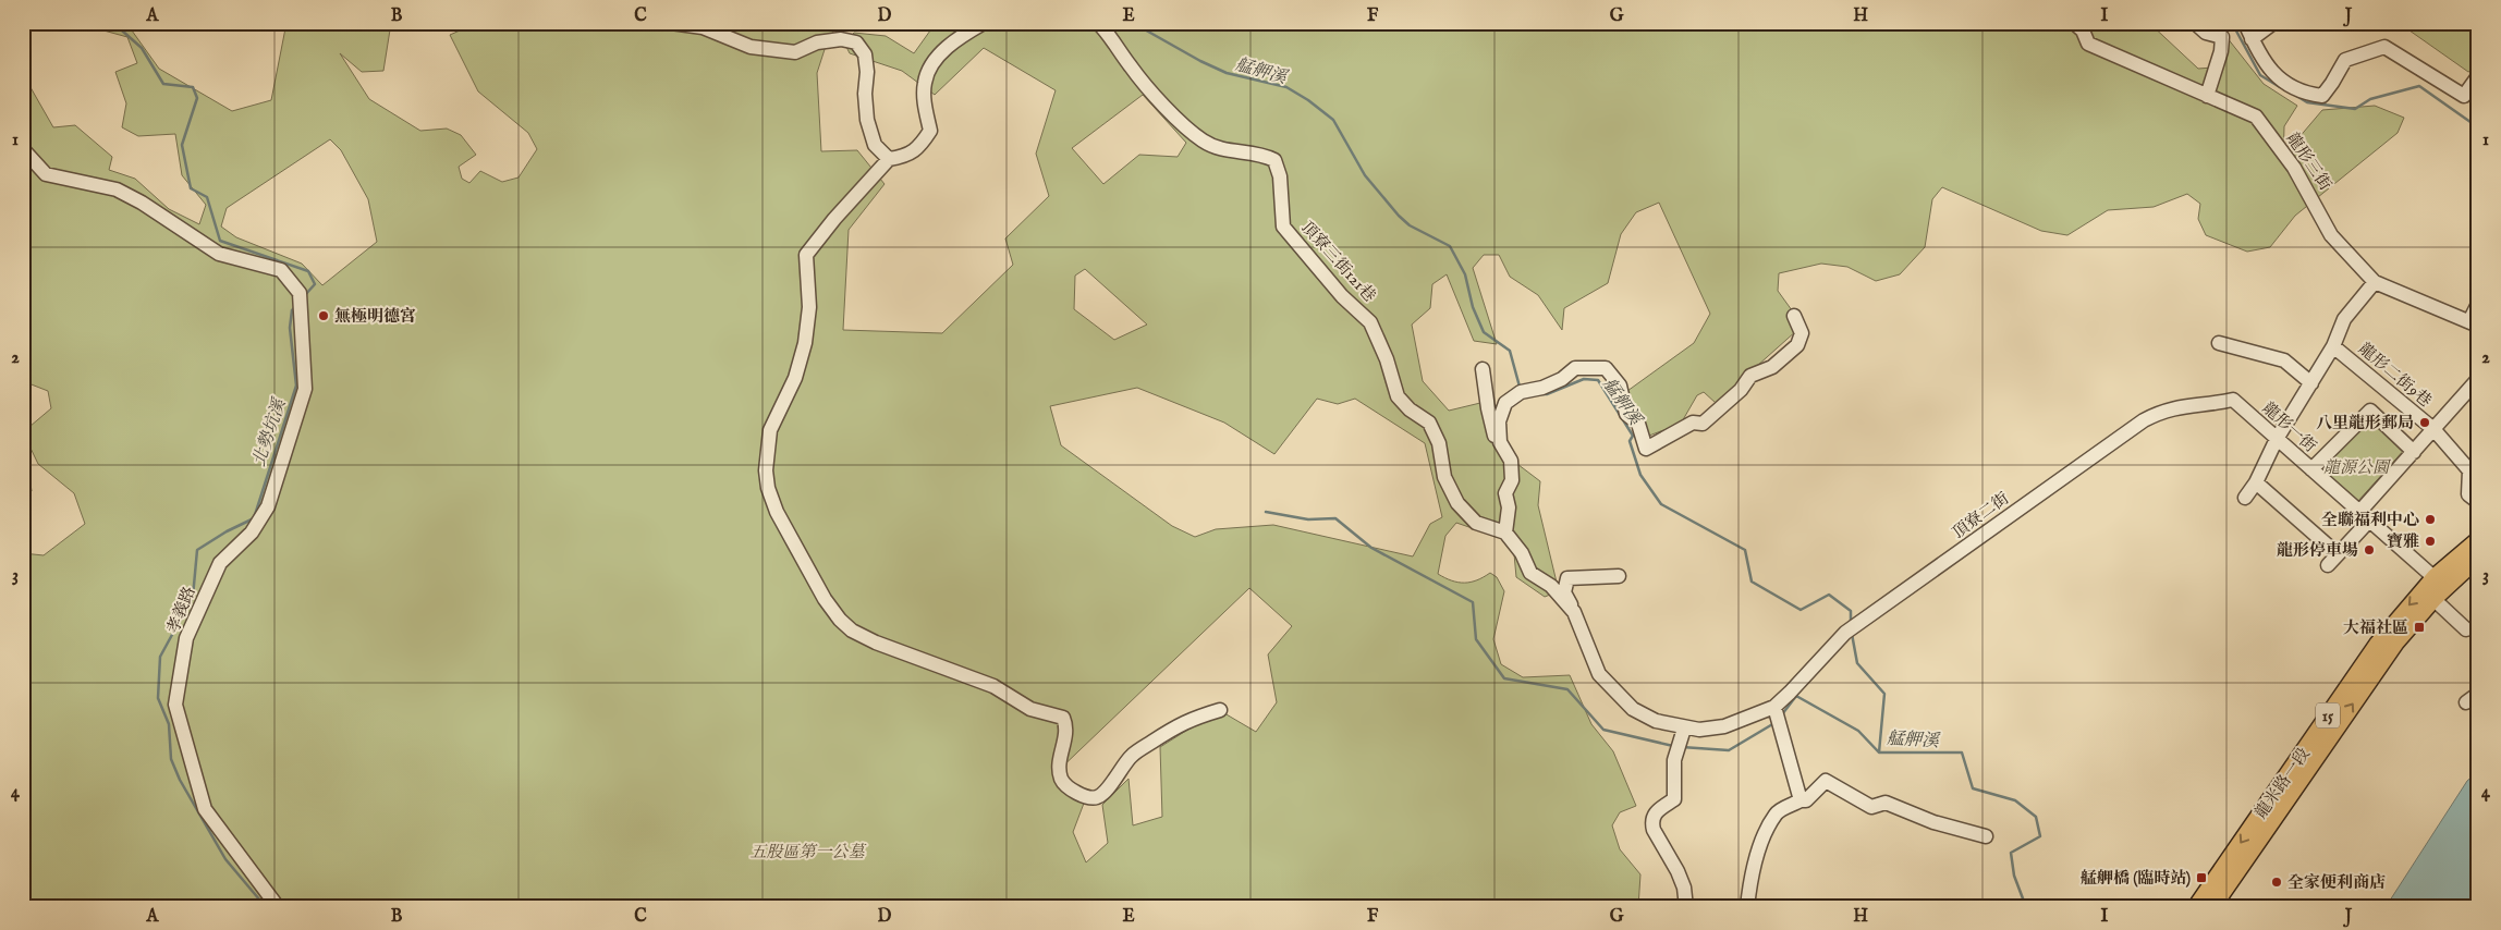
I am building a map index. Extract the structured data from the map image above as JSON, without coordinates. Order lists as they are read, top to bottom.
{
  "streets": {
    "main road": ["15", "龍米路一段"],
    "street": [
      "龍形三街",
      "頂寮三街121巷",
      "龍形二街9巷",
      "龍形一街",
      "頂寮二街",
      "孝義路"
    ]
  },
  "crossings": [
    ["龍形一街", "頂寮二街"],
    ["龍形一街", "龍米路一段"]
  ],
  "water": ["艋舺溪", "北勢坑溪"],
  "parks": ["龍源公園", "五股區第一公墓"],
  "places": {
    "other": [
      "無極明德宮",
      "八里龍形郵局",
      "全聯福利中心",
      "寶雅",
      "龍形停車場",
      "全家便利商店"
    ],
    "transit": ["大福社區", "艋舺橋 (臨時站)"]
  },
  "grid": {
    "columns": [
      "A",
      "B",
      "C",
      "D",
      "E",
      "F",
      "G",
      "H",
      "I",
      "J"
    ],
    "rows": [
      "1",
      "2",
      "3",
      "4"
    ]
  }
}
